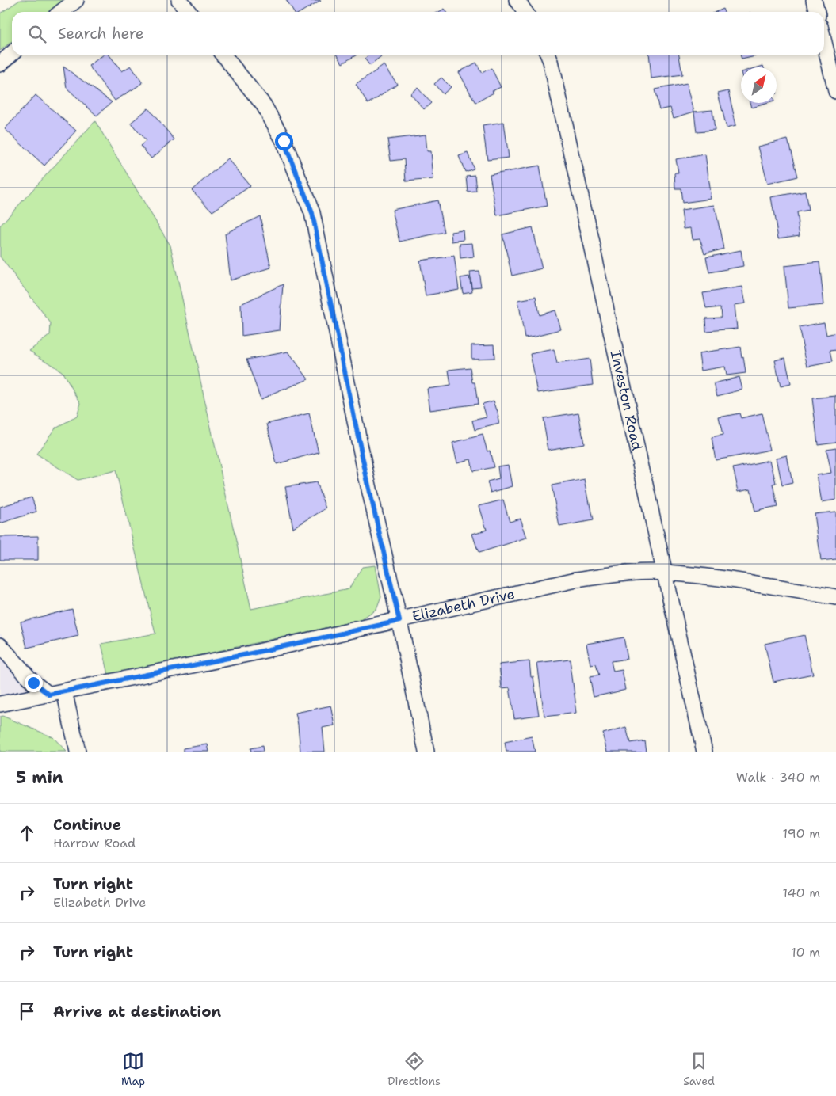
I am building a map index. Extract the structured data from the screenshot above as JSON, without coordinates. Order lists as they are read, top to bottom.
{
  "streets": {
    "street": ["Investon Road", "Elizabeth Drive"]
  },
  "crossings": [
    ["Investon Road", "Elizabeth Drive"]
  ],
  "north": "top right",
  "page": {
    "search": "Search here",
    "heading": ["5 min", "Walk · 340 m"],
    "list": [
      ["Continue", "Harrow Road", "190 m"],
      ["Turn right", "Elizabeth Drive", "140 m"],
      ["Turn right", "10 m"],
      "Arrive at destination"
    ],
    "nav": ["Map", "Directions", "Saved"]
  }
}
